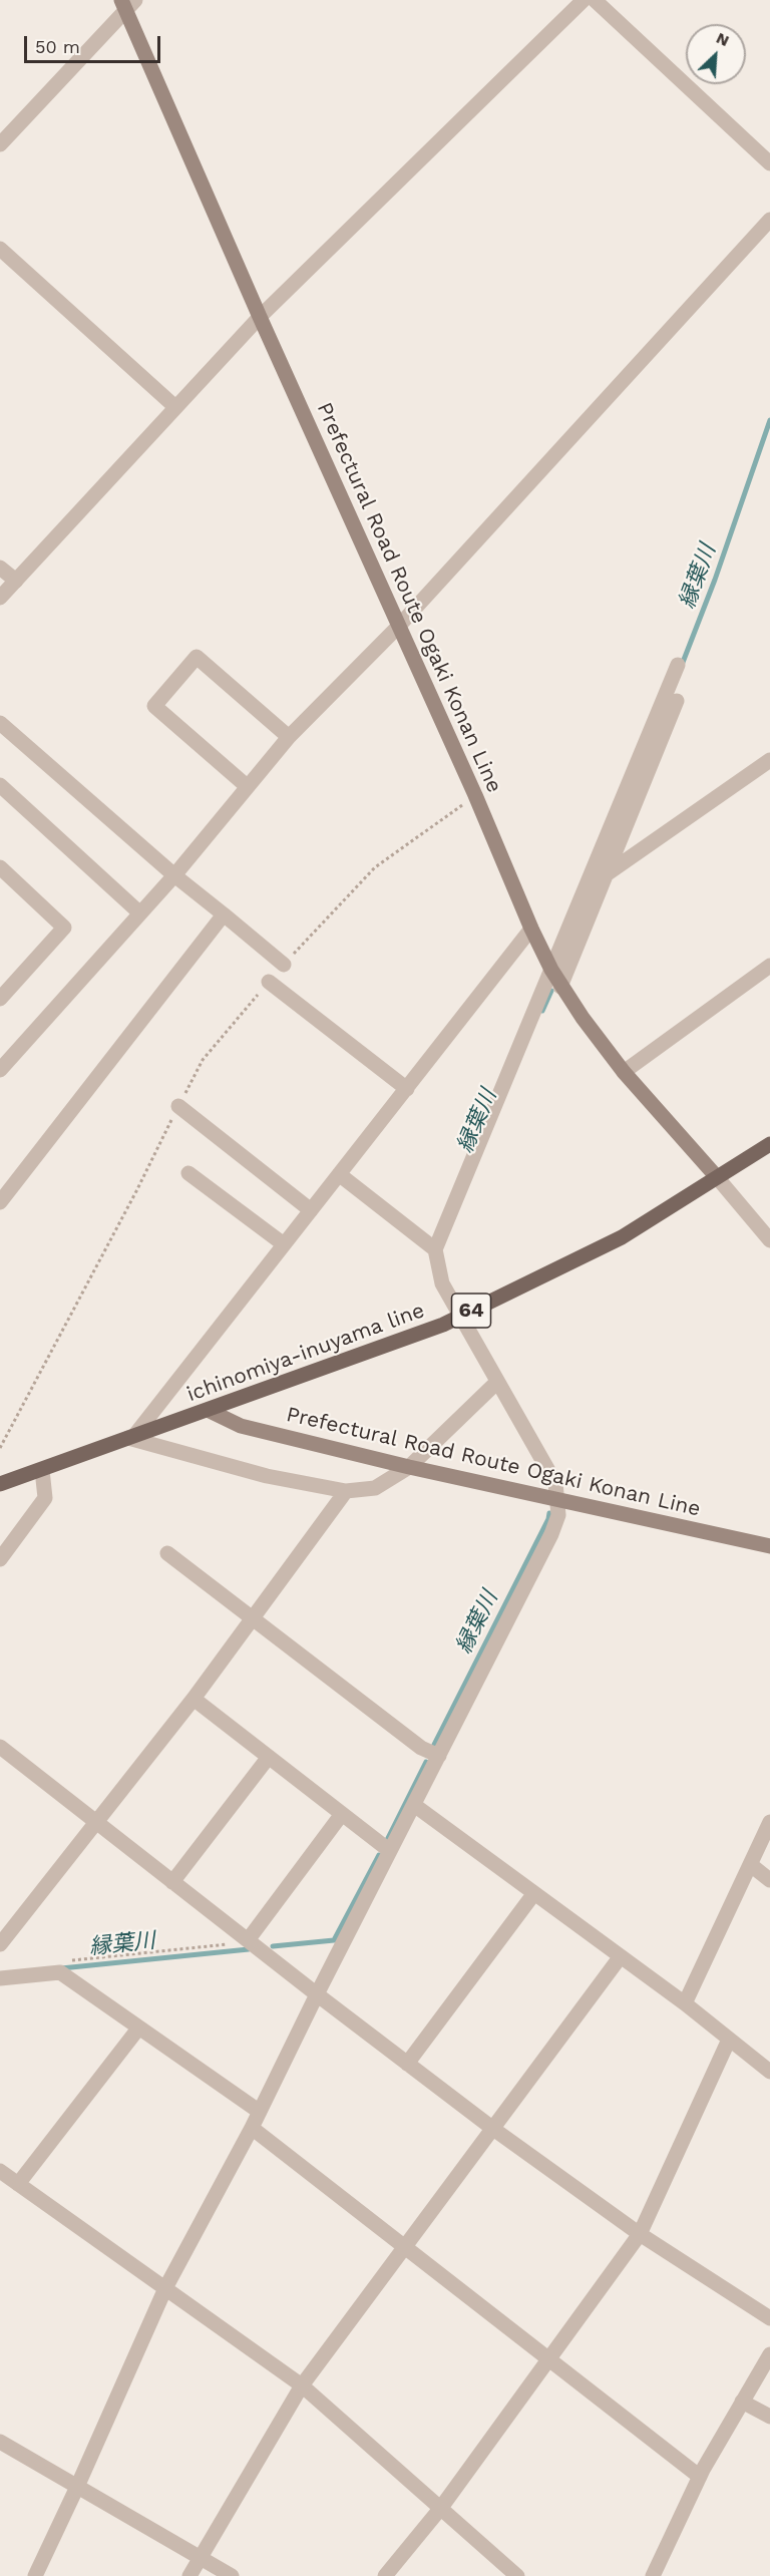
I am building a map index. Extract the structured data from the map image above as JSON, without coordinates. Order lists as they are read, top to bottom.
{
  "streets": {
    "main road": ["Prefectural Road Route Ogaki Konan Line", "64", "ichinomiya-inuyama line"]
  },
  "crossings": [
    ["Prefectural Road Route Ogaki Konan Line", "ichinomiya-inuyama line"]
  ],
  "water": ["縁葉川"],
  "scale_bar": "50 m",
  "north": "top right"
}
